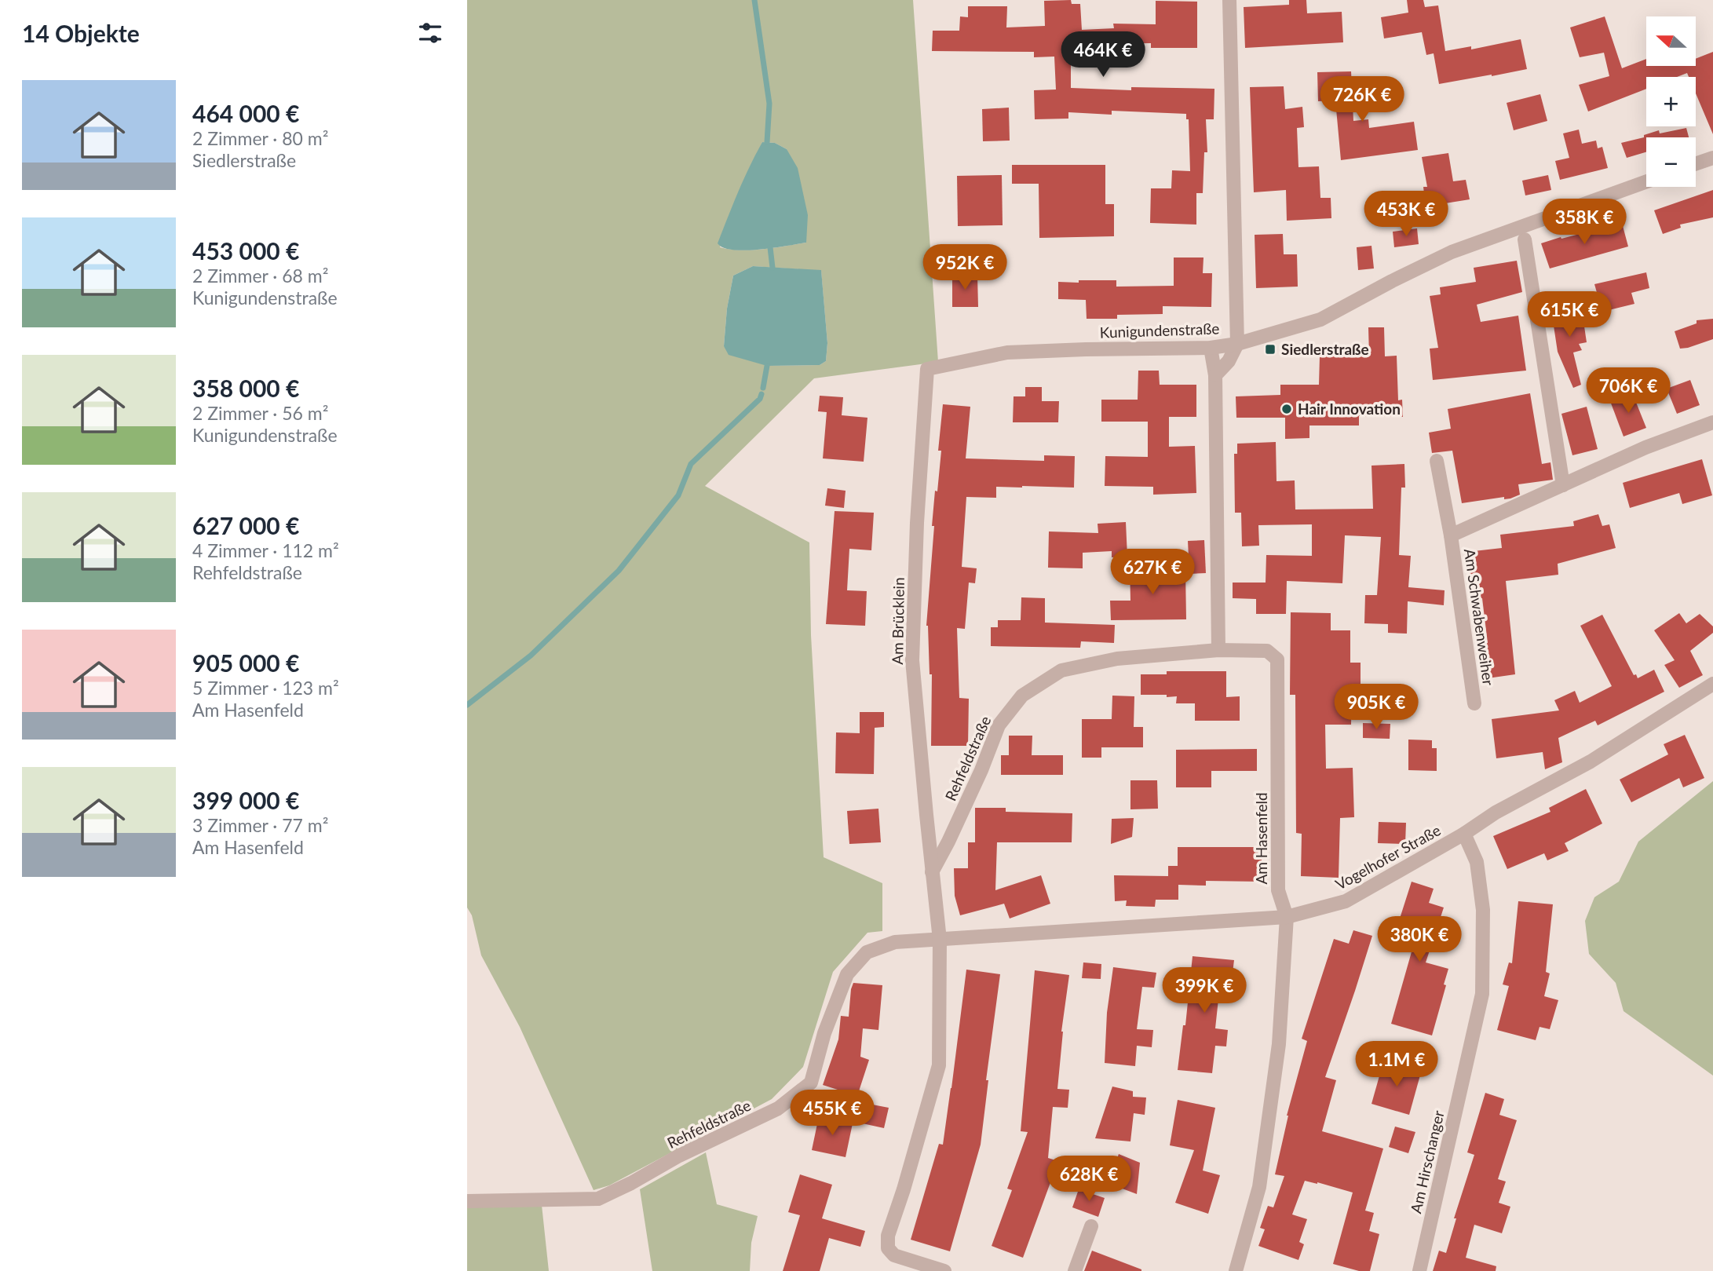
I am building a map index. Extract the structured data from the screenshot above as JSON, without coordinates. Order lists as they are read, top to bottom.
{
  "streets": {
    "street": [
      "Kunigundenstraße",
      "Am Schwabenweiher",
      "Am Brücklein",
      "Rehfeldstraße",
      "Am Hasenfeld",
      "Vogelhofer Straße",
      "Am Hirschanger"
    ]
  },
  "crossings": [
    ["Kunigundenstraße", "Am Brücklein"],
    ["Am Brücklein", "Rehfeldstraße"],
    ["Rehfeldstraße", "Am Hasenfeld"],
    ["Rehfeldstraße", "Vogelhofer Straße"],
    ["Am Hasenfeld", "Vogelhofer Straße"],
    ["Vogelhofer Straße", "Am Hirschanger"]
  ],
  "places": {
    "transit": ["Siedlerstraße"],
    "other": ["Hair Innovation"]
  },
  "north": "left",
  "page": {
    "heading": "14 Objekte",
    "map_buttons": ["+", "−"],
    "price": [
      "464K €",
      "726K €",
      "453K €",
      "358K €",
      "952K €",
      "615K €",
      "706K €",
      "627K €",
      "905K €",
      "380K €",
      "399K €",
      "1.1M €",
      "455K €",
      "628K €"
    ],
    "list": [
      {
        "name": "464 000 €",
        "note": "2 Zimmer · 80 m² · Siedlerstraße"
      },
      {
        "name": "453 000 €",
        "note": "2 Zimmer · 68 m² · Kunigundenstraße"
      },
      {
        "name": "358 000 €",
        "note": "2 Zimmer · 56 m² · Kunigundenstraße"
      },
      {
        "name": "627 000 €",
        "note": "4 Zimmer · 112 m² · Rehfeldstraße"
      },
      {
        "name": "905 000 €",
        "note": "5 Zimmer · 123 m² · Am Hasenfeld"
      },
      {
        "name": "399 000 €",
        "note": "3 Zimmer · 77 m² · Am Hasenfeld"
      }
    ]
  }
}
